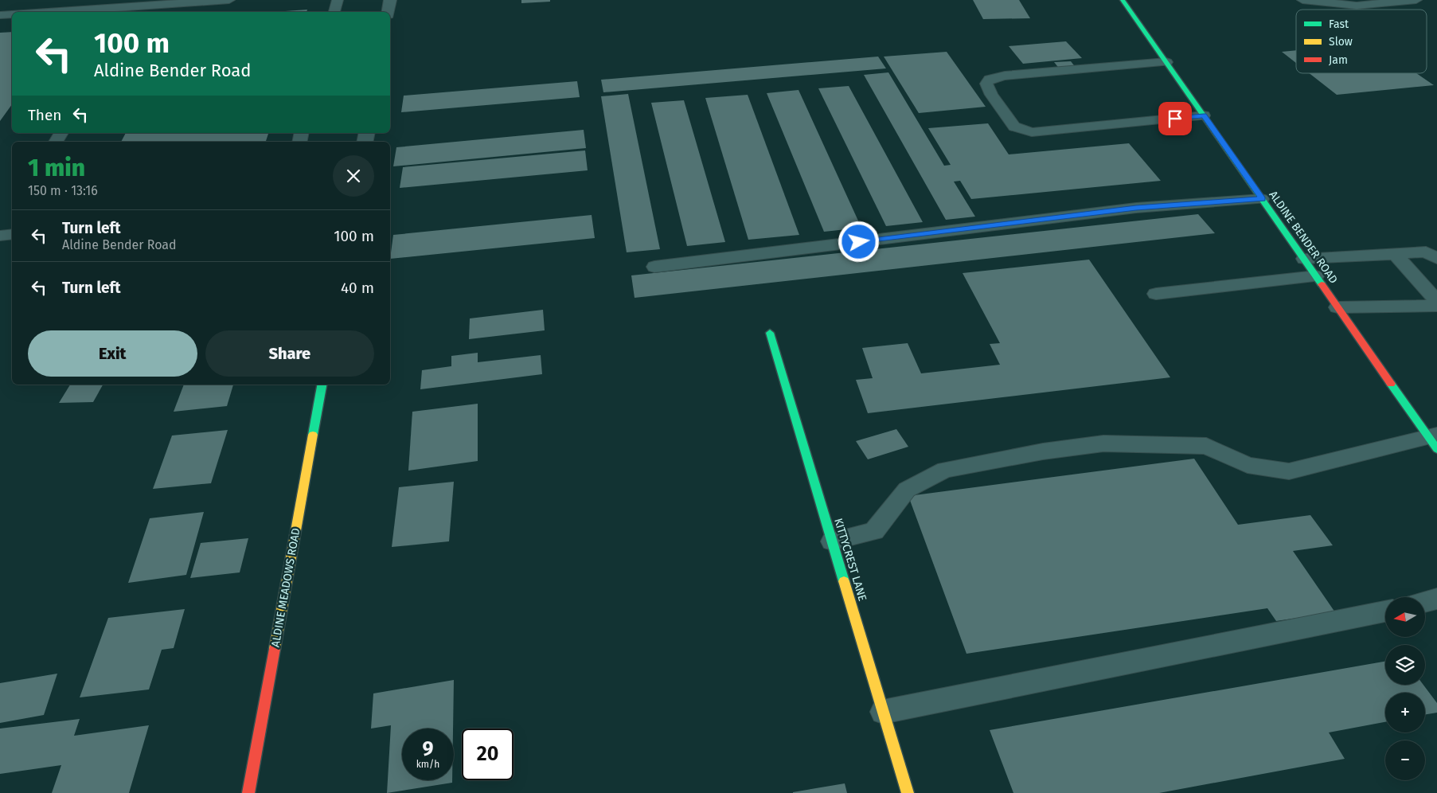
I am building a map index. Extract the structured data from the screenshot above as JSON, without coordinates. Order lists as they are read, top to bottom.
{
  "streets": {
    "main road": ["ALDINE BENDER ROAD", "KITTYCREST LANE", "ALDINE MEADOWS ROAD"]
  },
  "legend": ["Fast", "Slow", "Jam"],
  "north": "left",
  "page": {
    "turn": ["100 m", "Aldine Bender Road"],
    "then": "Then",
    "heading": ["1 min", "150 m · 13:16"],
    "list": [
      {
        "name": "Turn left",
        "note": "Aldine Bender Road",
        "value": "100 m"
      },
      {
        "name": "Turn left",
        "value": "40 m"
      }
    ],
    "buttons": ["Exit", "Share"],
    "map_buttons": ["+", "−"],
    "speed": "9 km/h",
    "limit": "20"
  }
}
